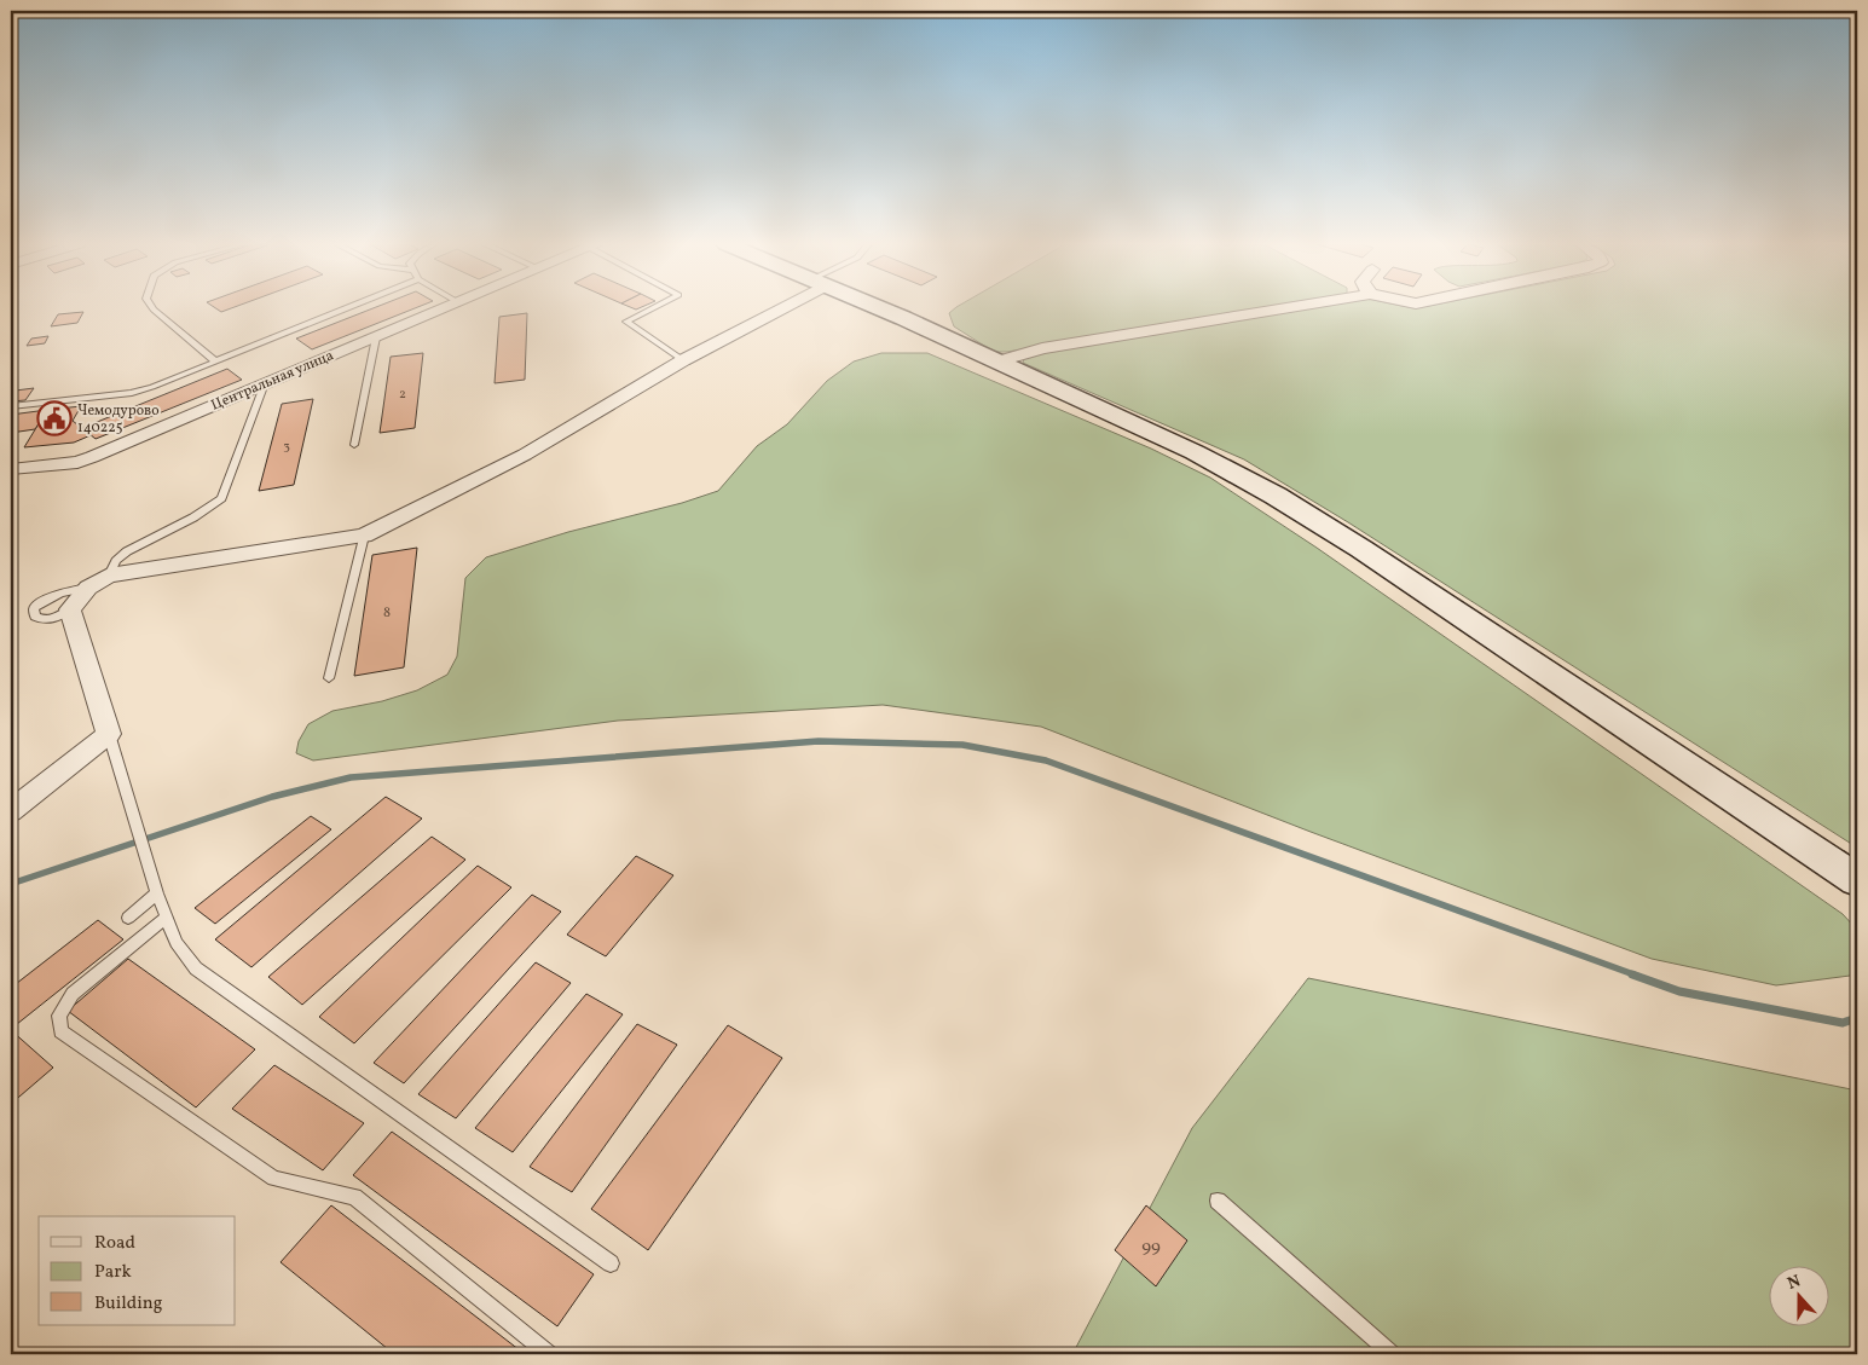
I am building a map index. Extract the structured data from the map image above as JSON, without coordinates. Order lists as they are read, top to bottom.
{
  "streets": {
    "street": ["Центральная улица"]
  },
  "places": {
    "public building": ["Чемодурово 140225"]
  },
  "house_numbers": [
    "2",
    "3",
    "8",
    "99"
  ],
  "legend": ["Road", "Park", "Building"],
  "north": "top"
}
